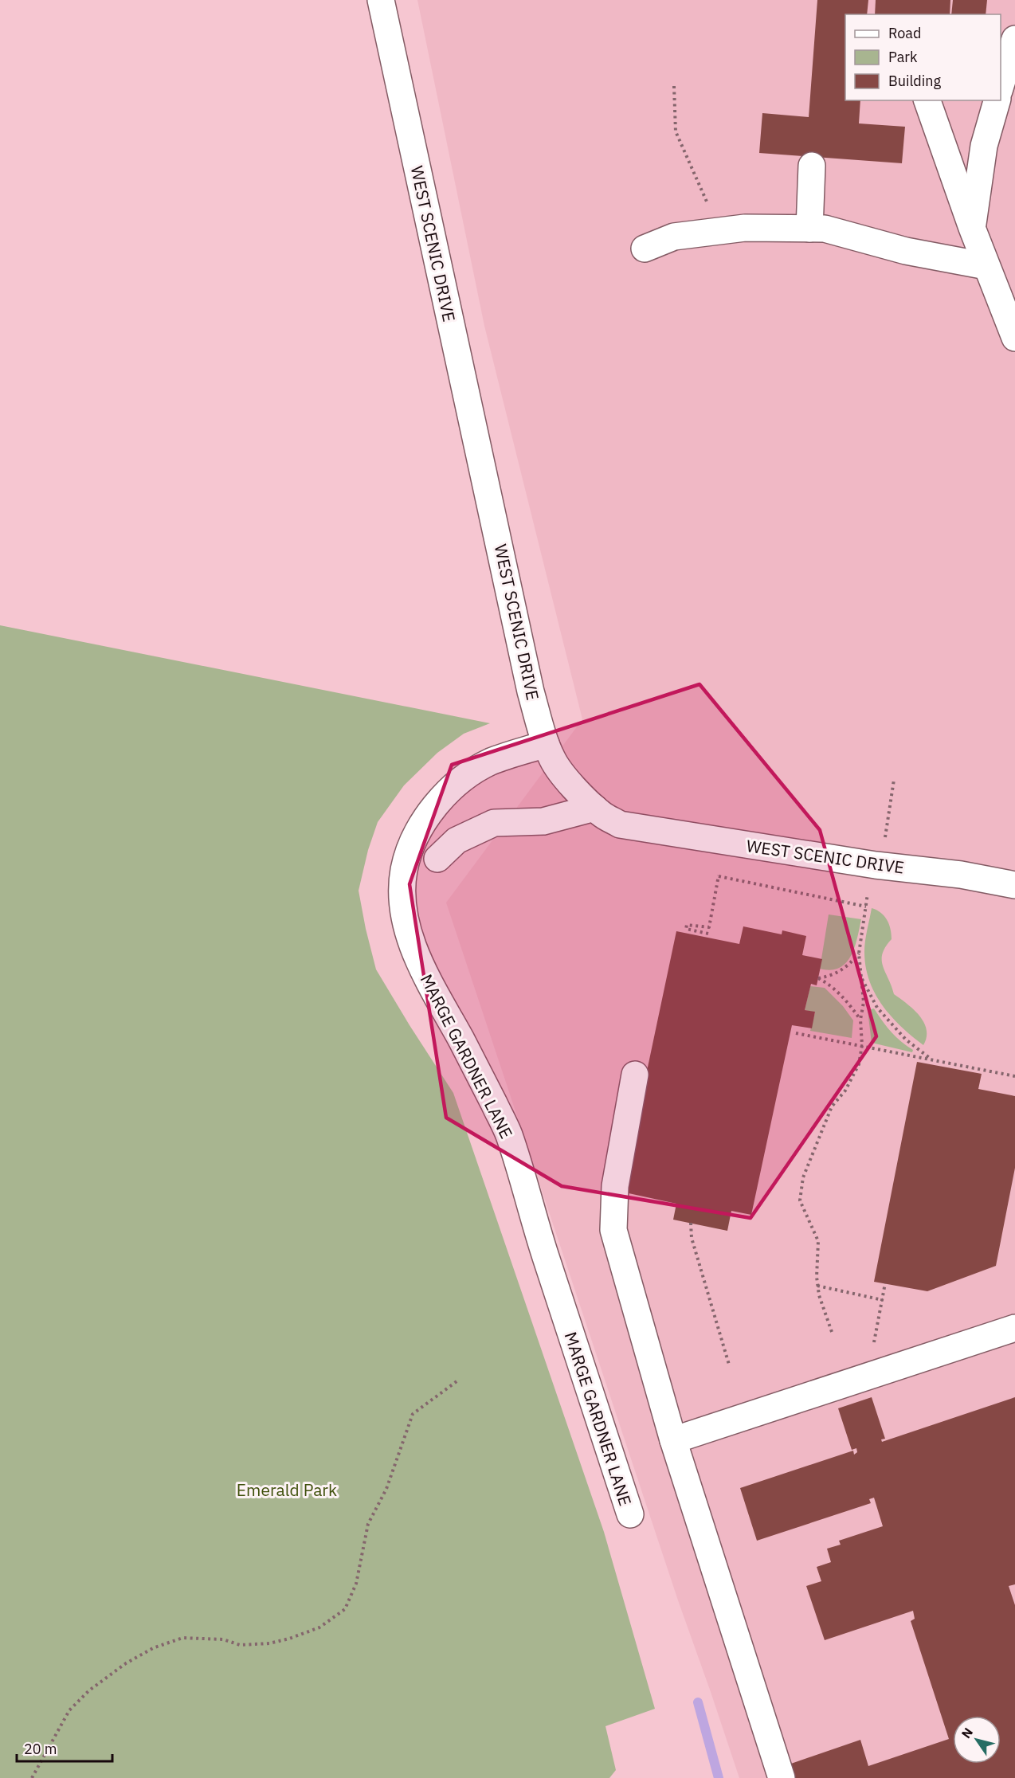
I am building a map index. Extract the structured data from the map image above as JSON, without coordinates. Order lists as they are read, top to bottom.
{
  "streets": {
    "street": ["WEST SCENIC DRIVE", "MARGE GARDNER LANE"]
  },
  "crossings": [
    ["WEST SCENIC DRIVE", "MARGE GARDNER LANE"]
  ],
  "parks": ["Emerald Park"],
  "legend": ["Road", "Park", "Building"],
  "scale_bar": "20 m",
  "north": "top left"
}
